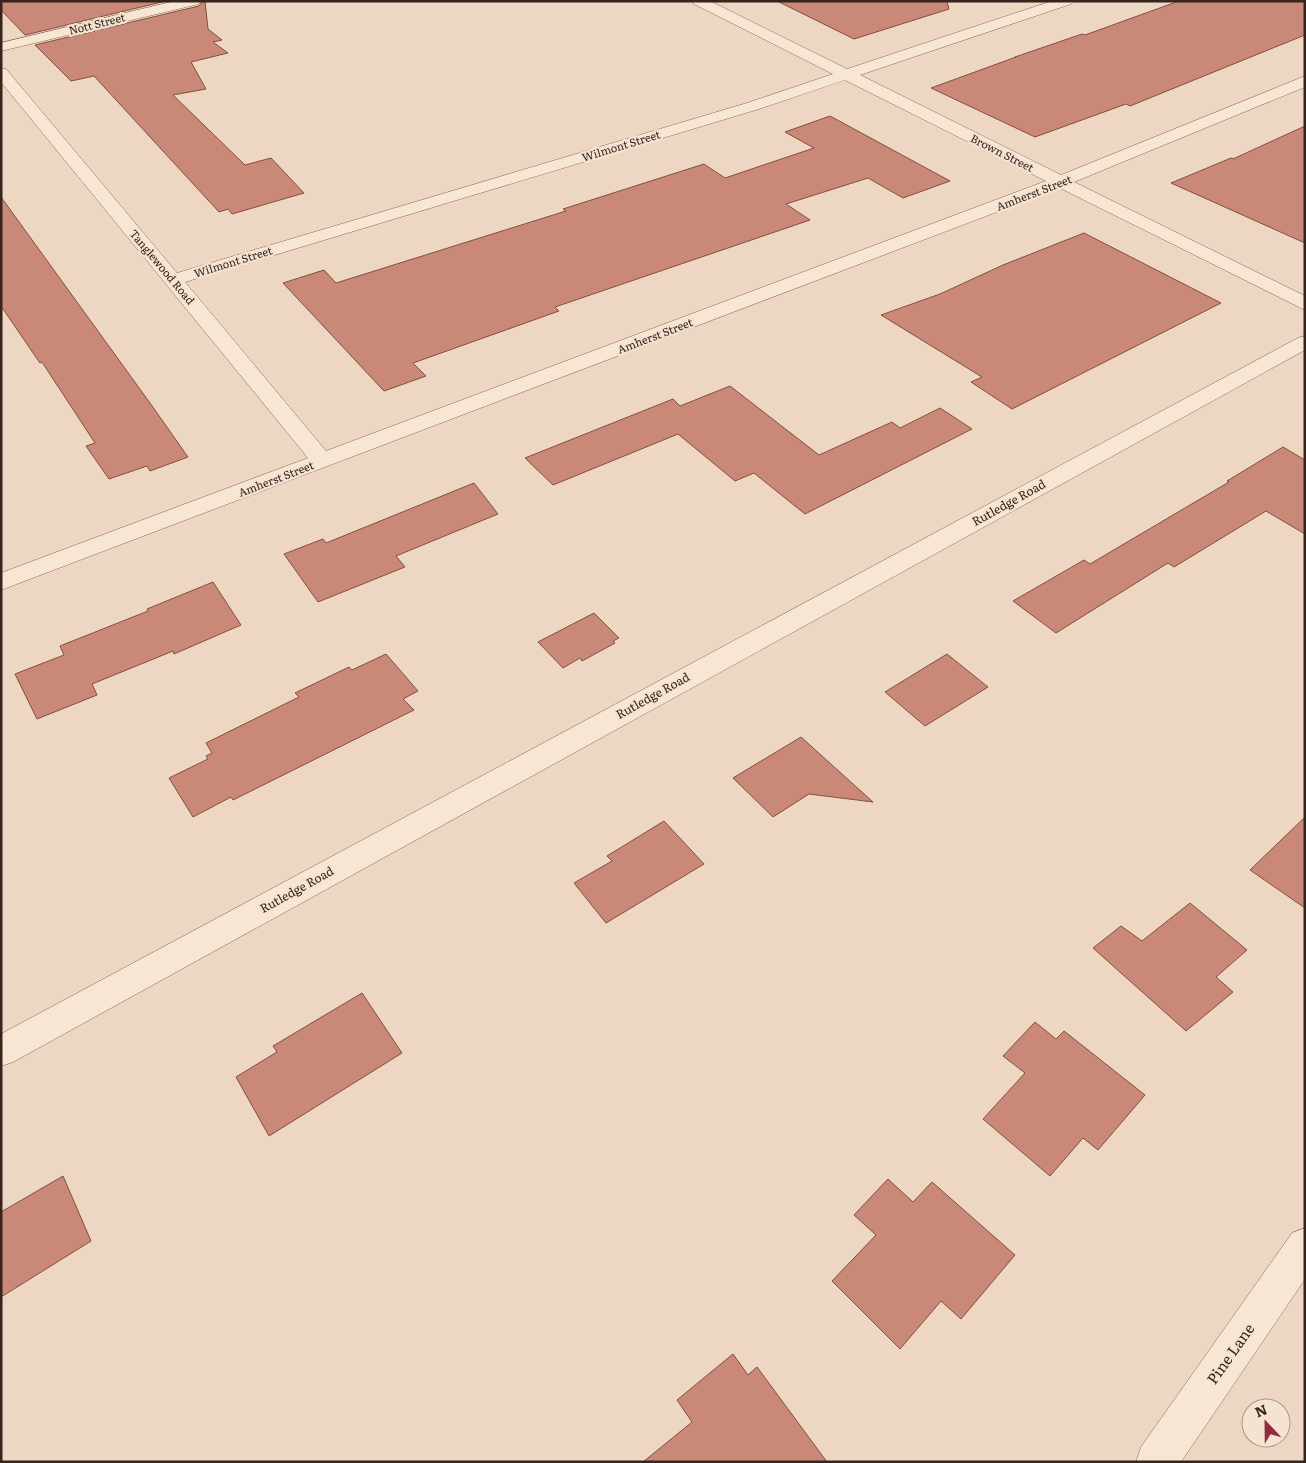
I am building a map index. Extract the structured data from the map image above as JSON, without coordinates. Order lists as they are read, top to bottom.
{
  "streets": {
    "street": [
      "Nott Street",
      "Wilmont Street",
      "Brown Street",
      "Amherst Street",
      "Tanglewood Road",
      "Rutledge Road",
      "Pine Lane"
    ]
  },
  "crossings": [
    ["Wilmont Street", "Brown Street"],
    ["Wilmont Street", "Tanglewood Road"],
    ["Brown Street", "Amherst Street"],
    ["Amherst Street", "Tanglewood Road"]
  ],
  "north": "top"
}
